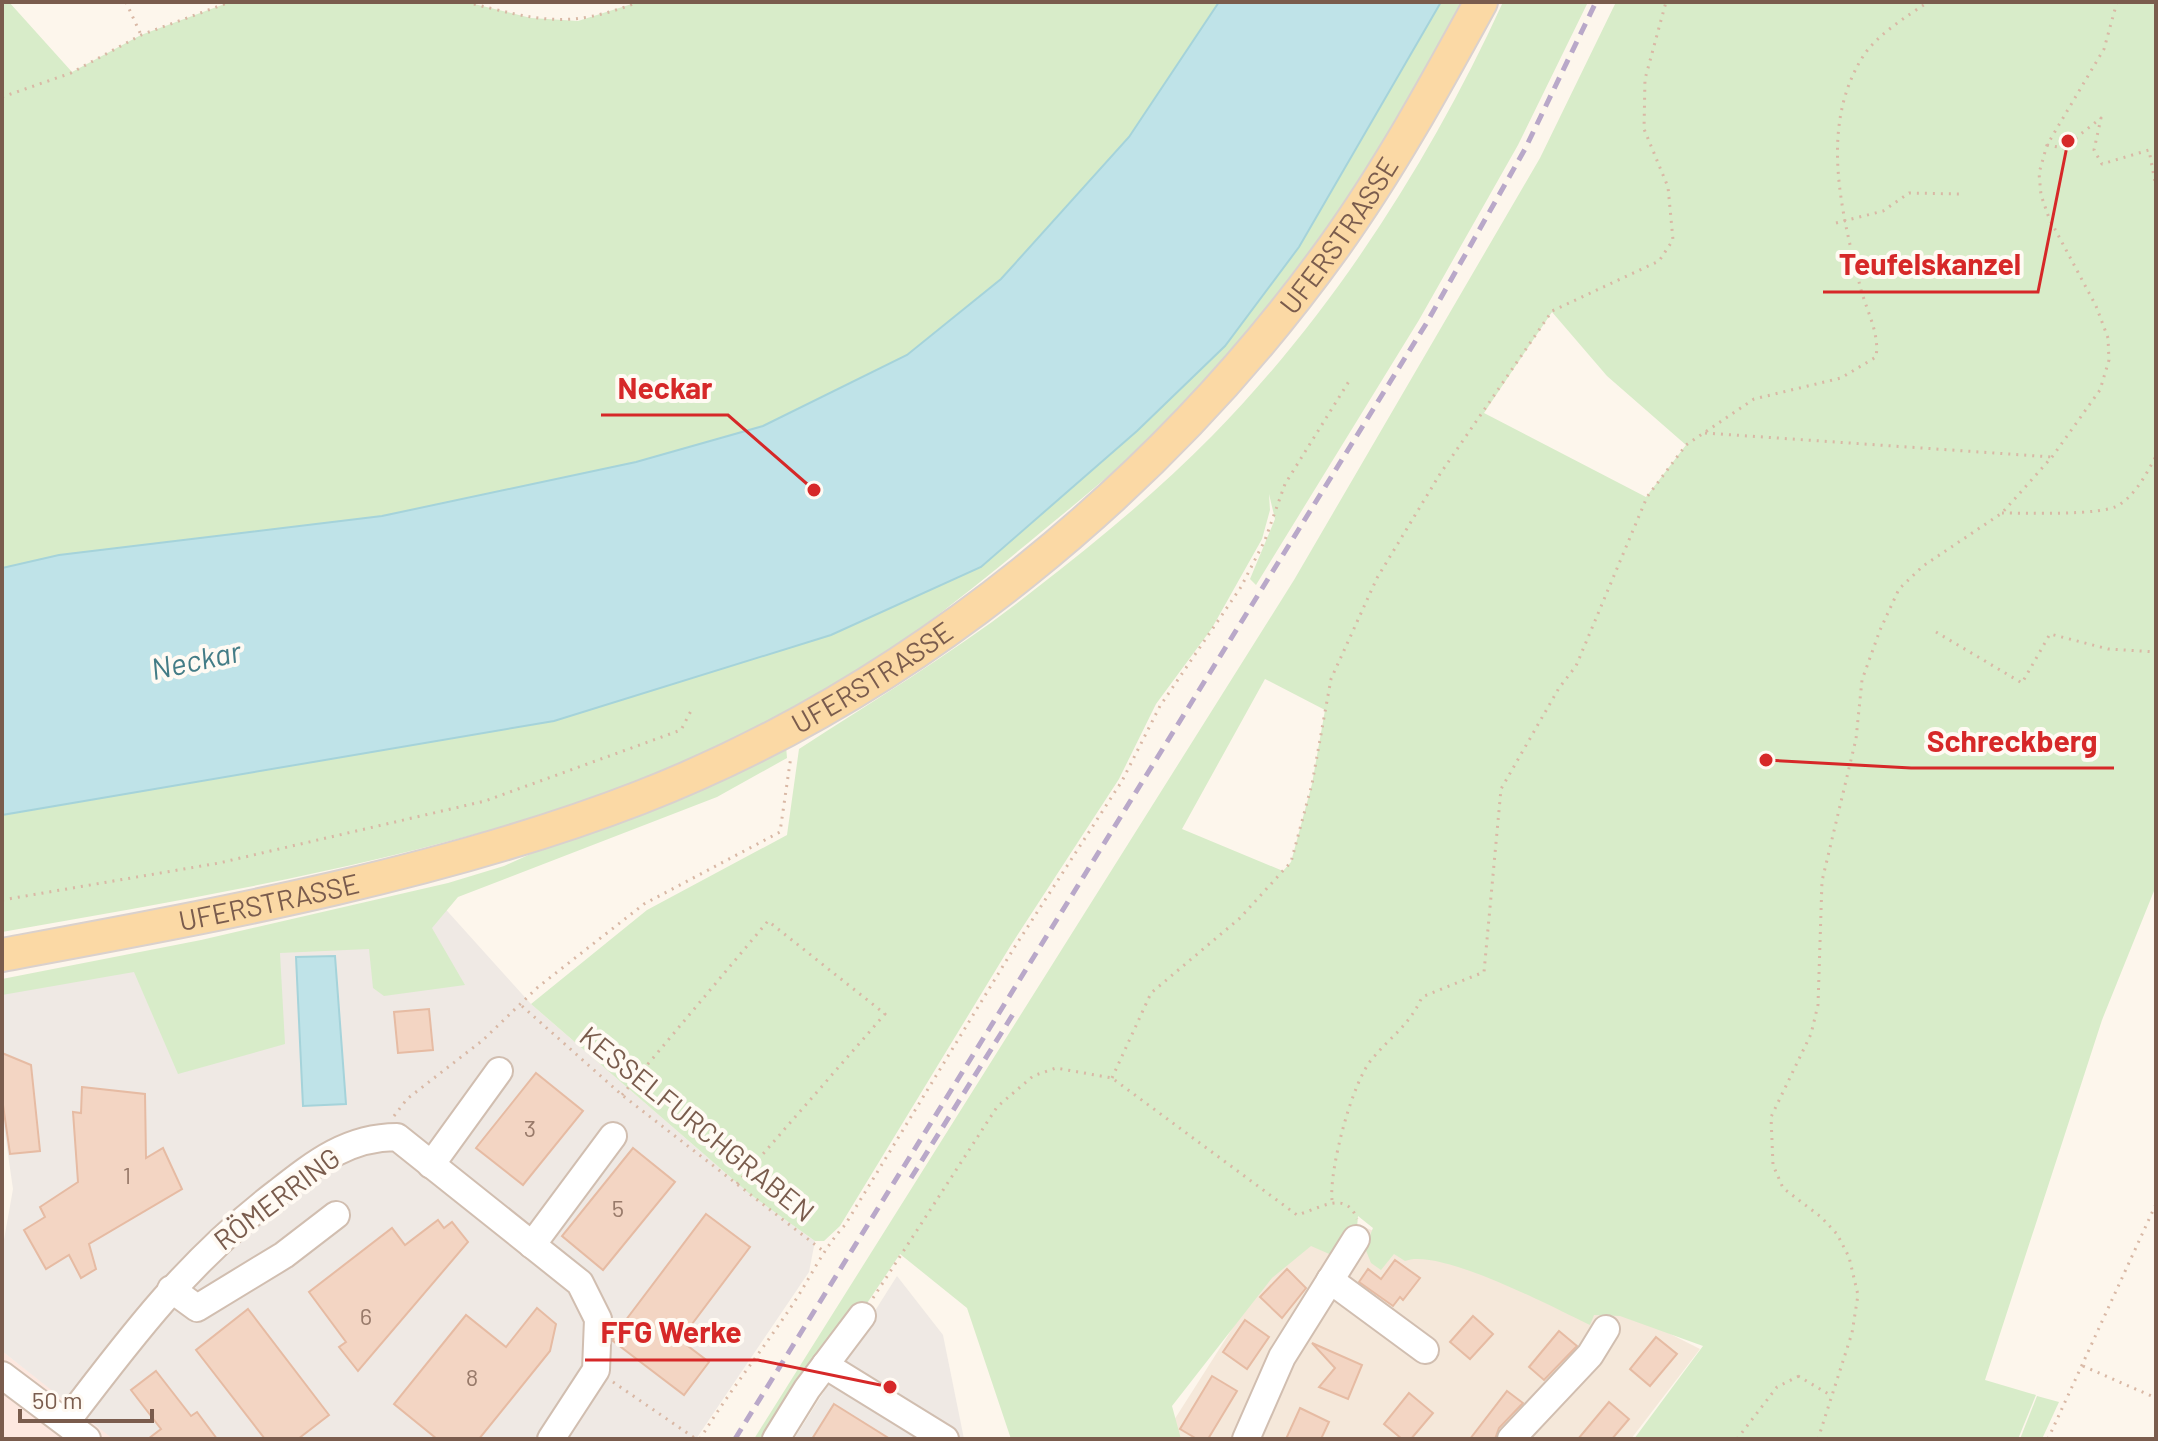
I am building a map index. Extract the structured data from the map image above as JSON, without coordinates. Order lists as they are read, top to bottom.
{
  "streets": {
    "main road": ["UFERSTRASSE"],
    "street": ["RÖMERRING"],
    "path": ["KESSELFURCHGRABEN"]
  },
  "water": ["Neckar"],
  "places": [
    "Teufelskanzel",
    "Neckar",
    "Schreckberg",
    "FFG Werke"
  ],
  "house_numbers": [
    "3",
    "1",
    "5",
    "6",
    "8"
  ],
  "scale_bar": "50 m"
}
